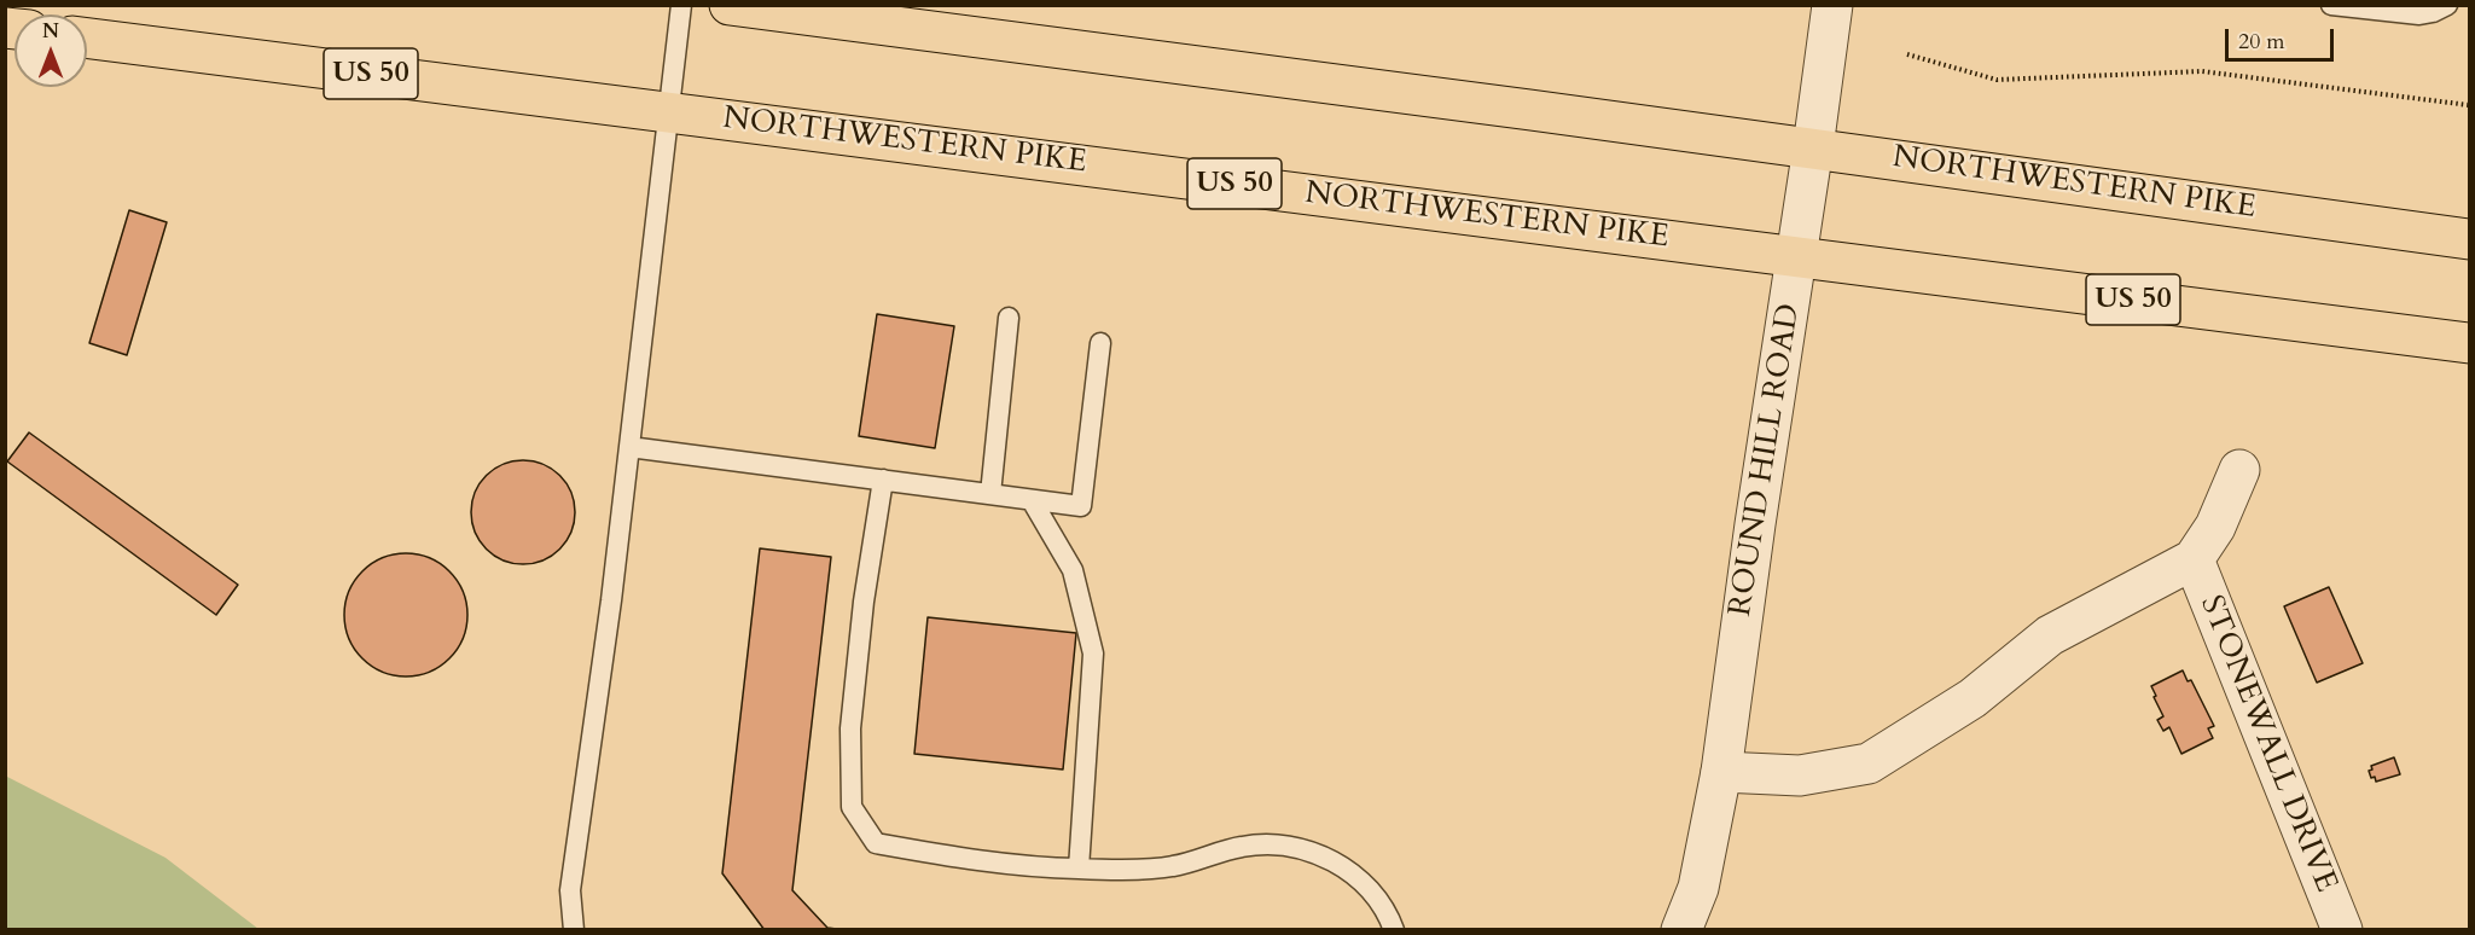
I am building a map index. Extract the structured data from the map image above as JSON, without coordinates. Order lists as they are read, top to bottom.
{
  "streets": {
    "main road": ["US 50", "NORTHWESTERN PIKE"],
    "street": ["ROUND HILL ROAD", "STONEWALL DRIVE"]
  },
  "crossings": [
    ["NORTHWESTERN PIKE", "ROUND HILL ROAD"]
  ],
  "scale_bar": "20 m",
  "north": "top"
}
